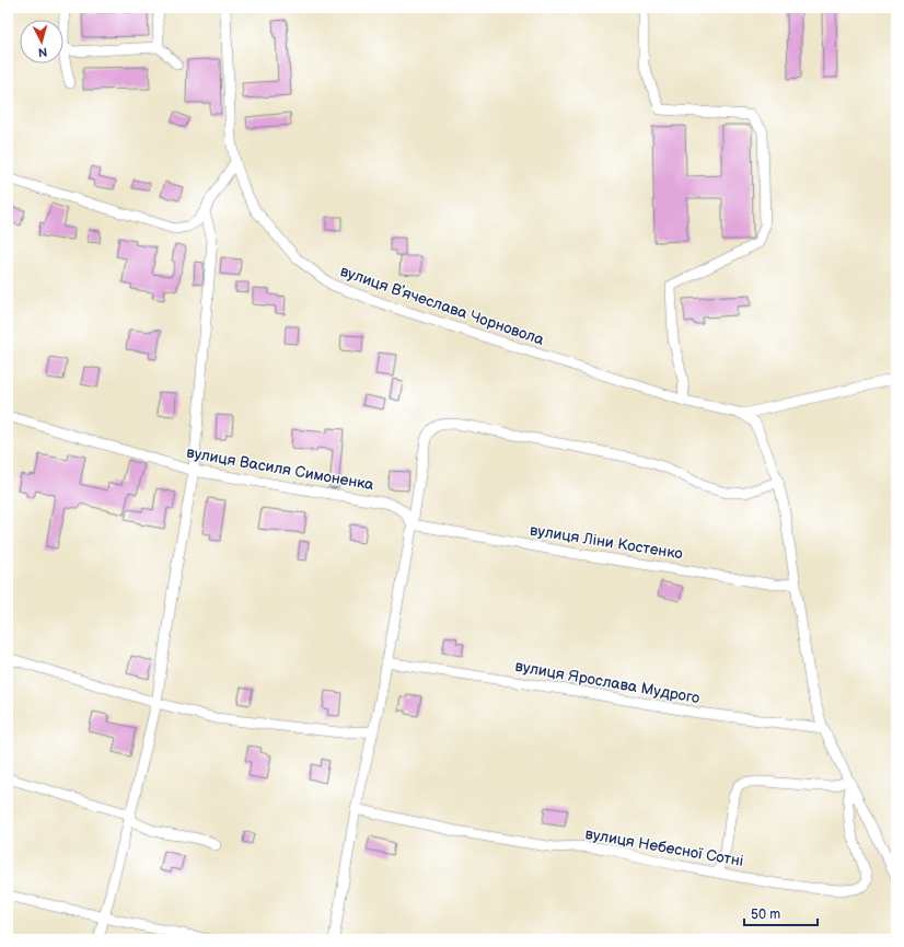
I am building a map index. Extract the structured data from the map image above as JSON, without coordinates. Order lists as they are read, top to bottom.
{
  "streets": {
    "street": [
      "вулиця Вʼячеслава Чорновола",
      "вулиця Василя Симоненка",
      "вулиця Ліни Костенко",
      "вулиця Ярослава Мудрого",
      "вулиця Небесної Сотні"
    ]
  },
  "crossings": [
    ["вулиця Василя Симоненка", "вулиця Ліни Костенко"]
  ],
  "scale_bar": "50 m",
  "north": "bottom"
}
